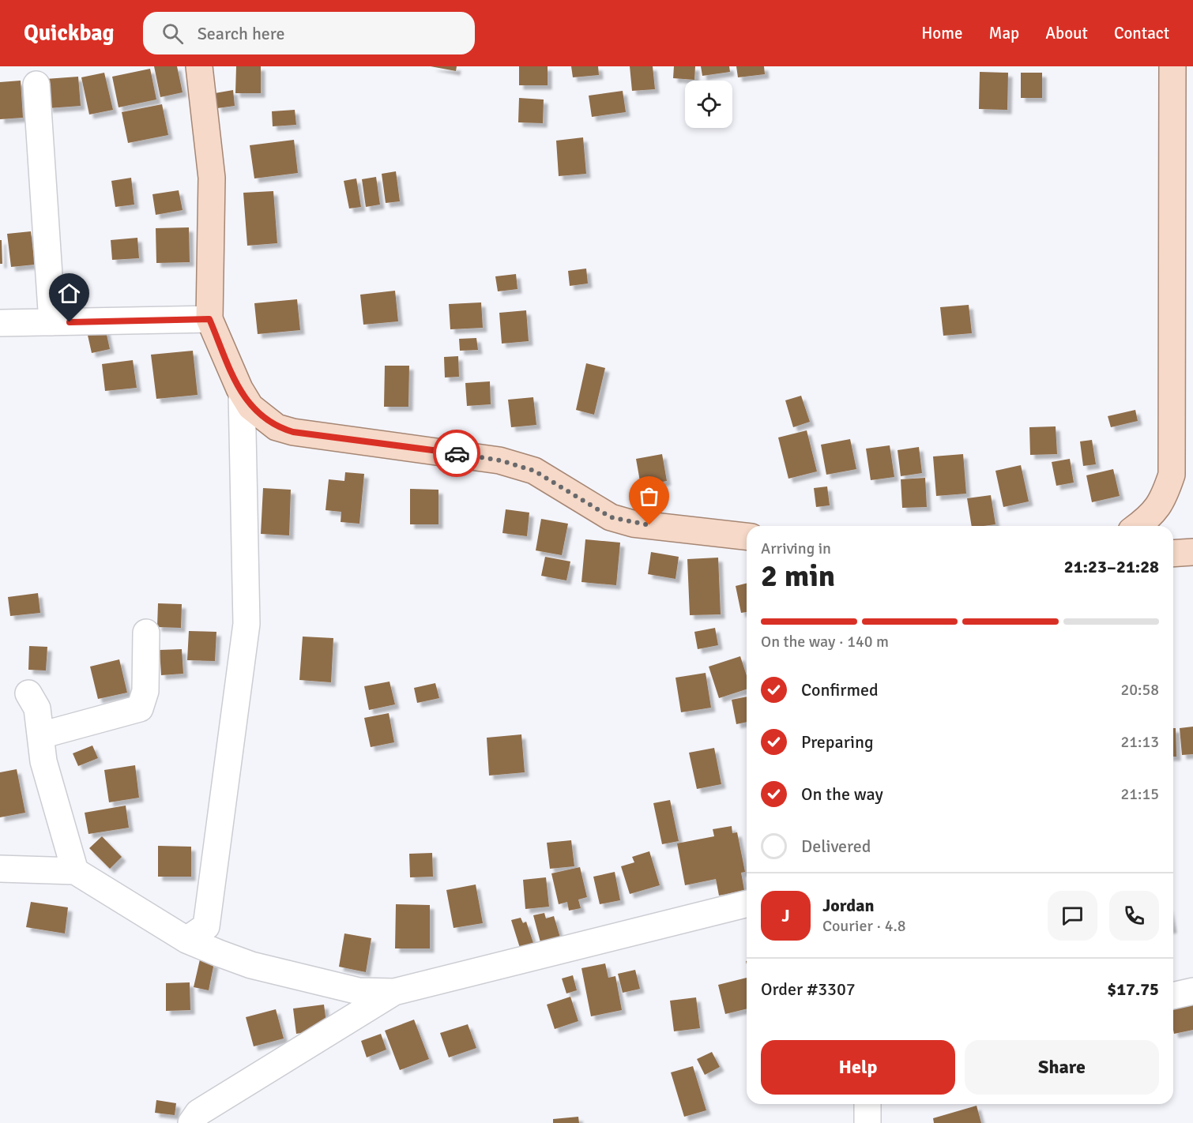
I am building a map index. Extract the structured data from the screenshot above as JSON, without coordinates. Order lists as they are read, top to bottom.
{
  "page": {
    "header": "Quickbag",
    "search": "Search here",
    "nav": [
      "Home",
      "Map",
      "About",
      "Contact"
    ],
    "heading": ["2 min", "Arriving in", "21:23–21:28"],
    "panel": [
      "Jordan",
      "Courier · 4.8",
      "Order #3307",
      "$17.75"
    ],
    "bar": "On the way · 140 m",
    "list": [
      ["Confirmed", "20:58"],
      ["Preparing", "21:13"],
      ["On the way", "21:15"],
      "Delivered"
    ],
    "round": "J",
    "buttons": ["Help", "Share"]
  }
}
